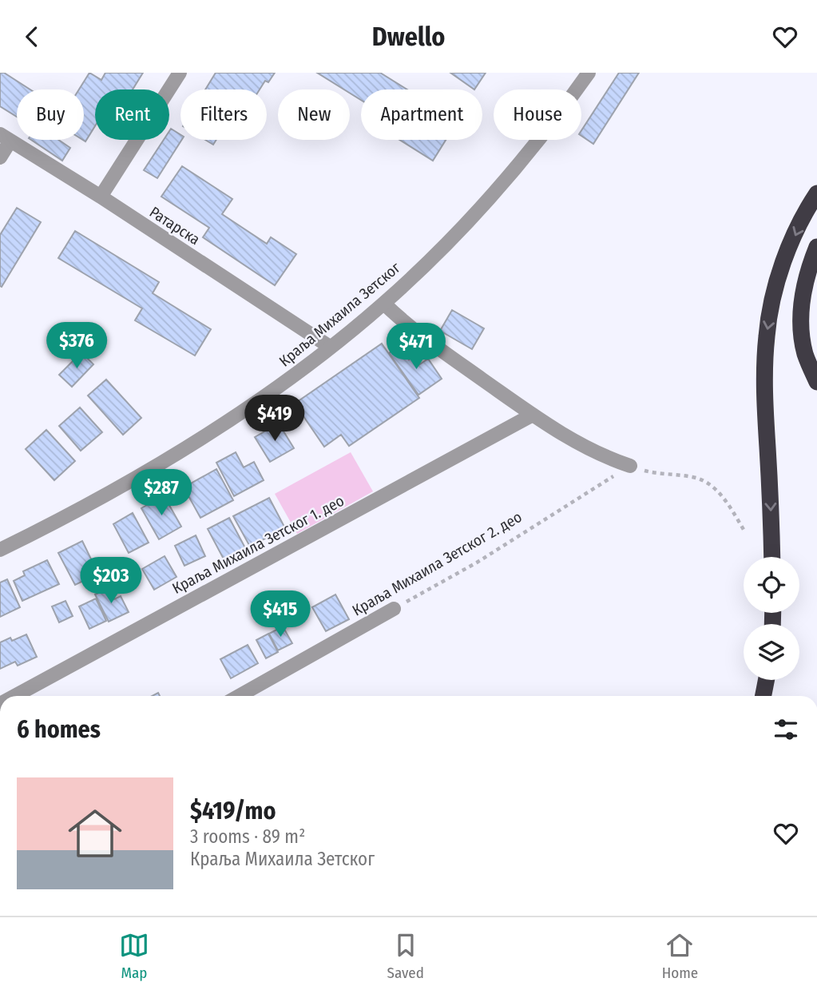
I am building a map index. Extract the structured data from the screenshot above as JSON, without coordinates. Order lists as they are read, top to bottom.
{
  "streets": {
    "street": [
      "Ратарска",
      "Краља Михаила Зетског",
      "Краља Михаила Зетског 1. део",
      "Краља Михаила Зетског 2. део"
    ]
  },
  "crossings": [
    ["Ратарска", "Краља Михаила Зетског"]
  ],
  "page": {
    "header": "Dwello",
    "chip": [
      "Buy",
      "Rent",
      "Filters",
      "New",
      "Apartment",
      "House"
    ],
    "price": [
      "$376",
      "$471",
      "$419",
      "$287",
      "$203",
      "$415"
    ],
    "heading": "6 homes",
    "list": [
      {
        "name": "$419/mo",
        "note": "3 rooms · 89 m² · Краља Михаила Зетског"
      }
    ],
    "tabs": ["Map", "Saved", "Home"]
  }
}
